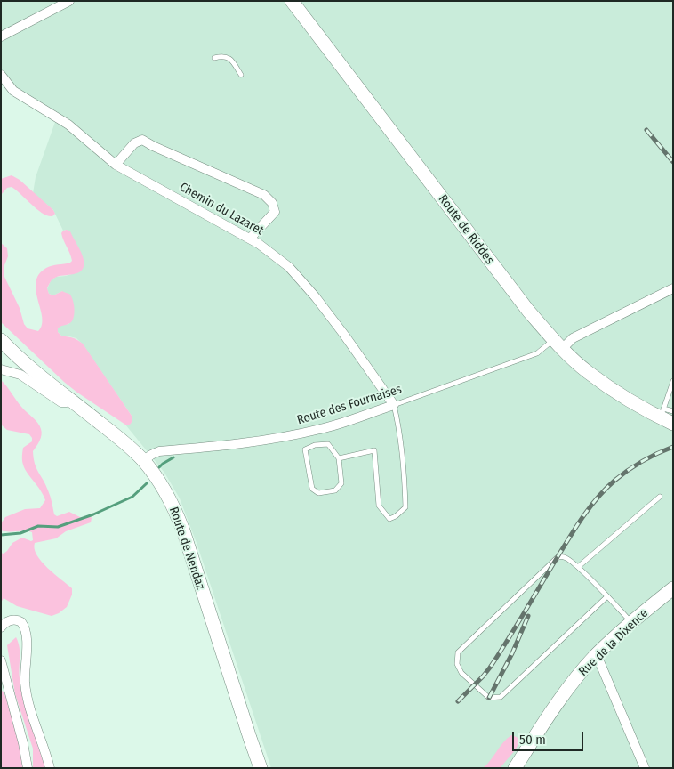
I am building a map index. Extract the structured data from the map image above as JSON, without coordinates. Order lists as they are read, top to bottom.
{
  "streets": {
    "main road": ["Route de Riddes", "Route de Nendaz", "Rue de la Dixence"],
    "street": ["Chemin du Lazaret", "Route des Fournaises"]
  },
  "crossings": [
    ["Chemin du Lazaret", "Route des Fournaises"],
    ["Route de Riddes", "Route des Fournaises"],
    ["Route des Fournaises", "Route de Nendaz"]
  ],
  "scale_bar": "50 m"
}
